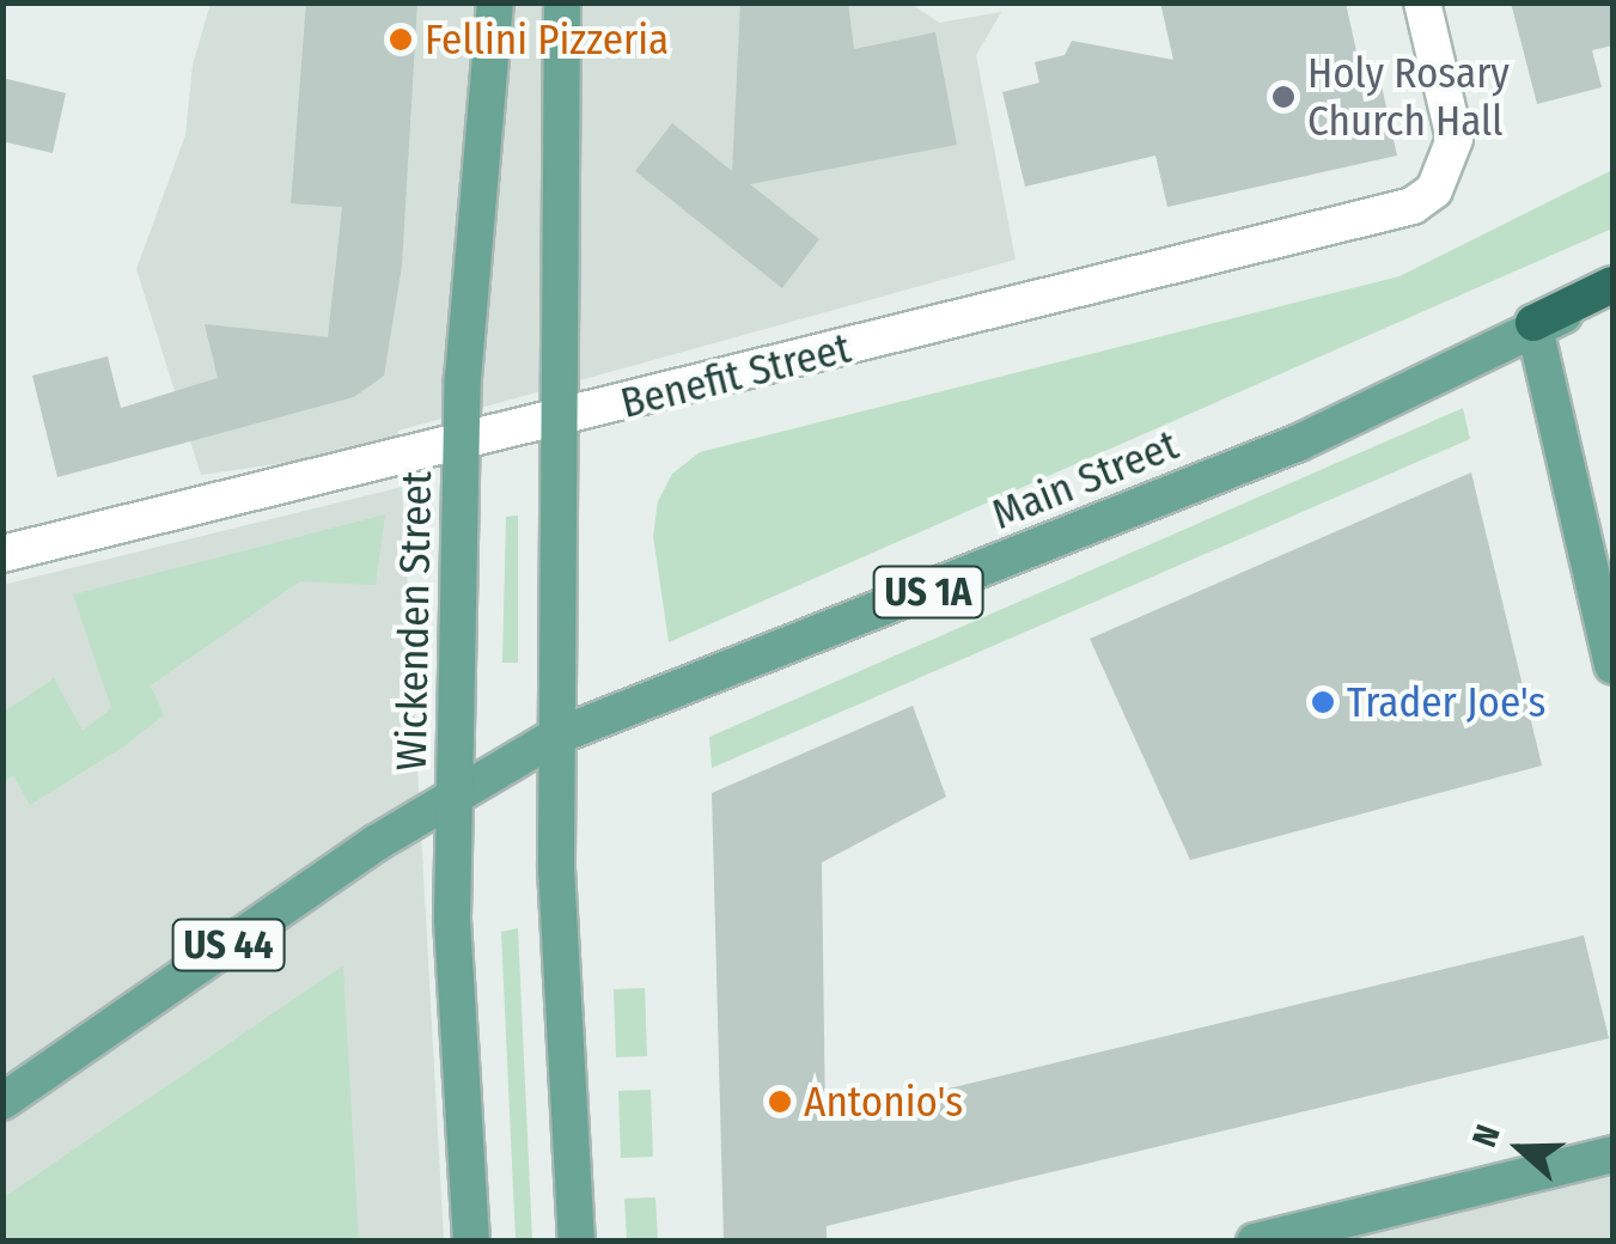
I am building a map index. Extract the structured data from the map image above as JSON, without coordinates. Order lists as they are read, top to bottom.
{
  "streets": {
    "highway": ["US 1A"],
    "main road": ["Main Street", "Wickenden Street", "US 44"],
    "street": ["Benefit Street"]
  },
  "crossings": [
    ["Benefit Street", "Wickenden Street"],
    ["Main Street", "US 1A"],
    ["Main Street", "Wickenden Street"],
    ["Main Street", "US 44"],
    ["Wickenden Street", "US 44"]
  ],
  "places": [
    "Fellini Pizzeria",
    "Holy Rosary Church Hall",
    "Trader Joe's",
    "Antonio's"
  ],
  "north": "left"
}
